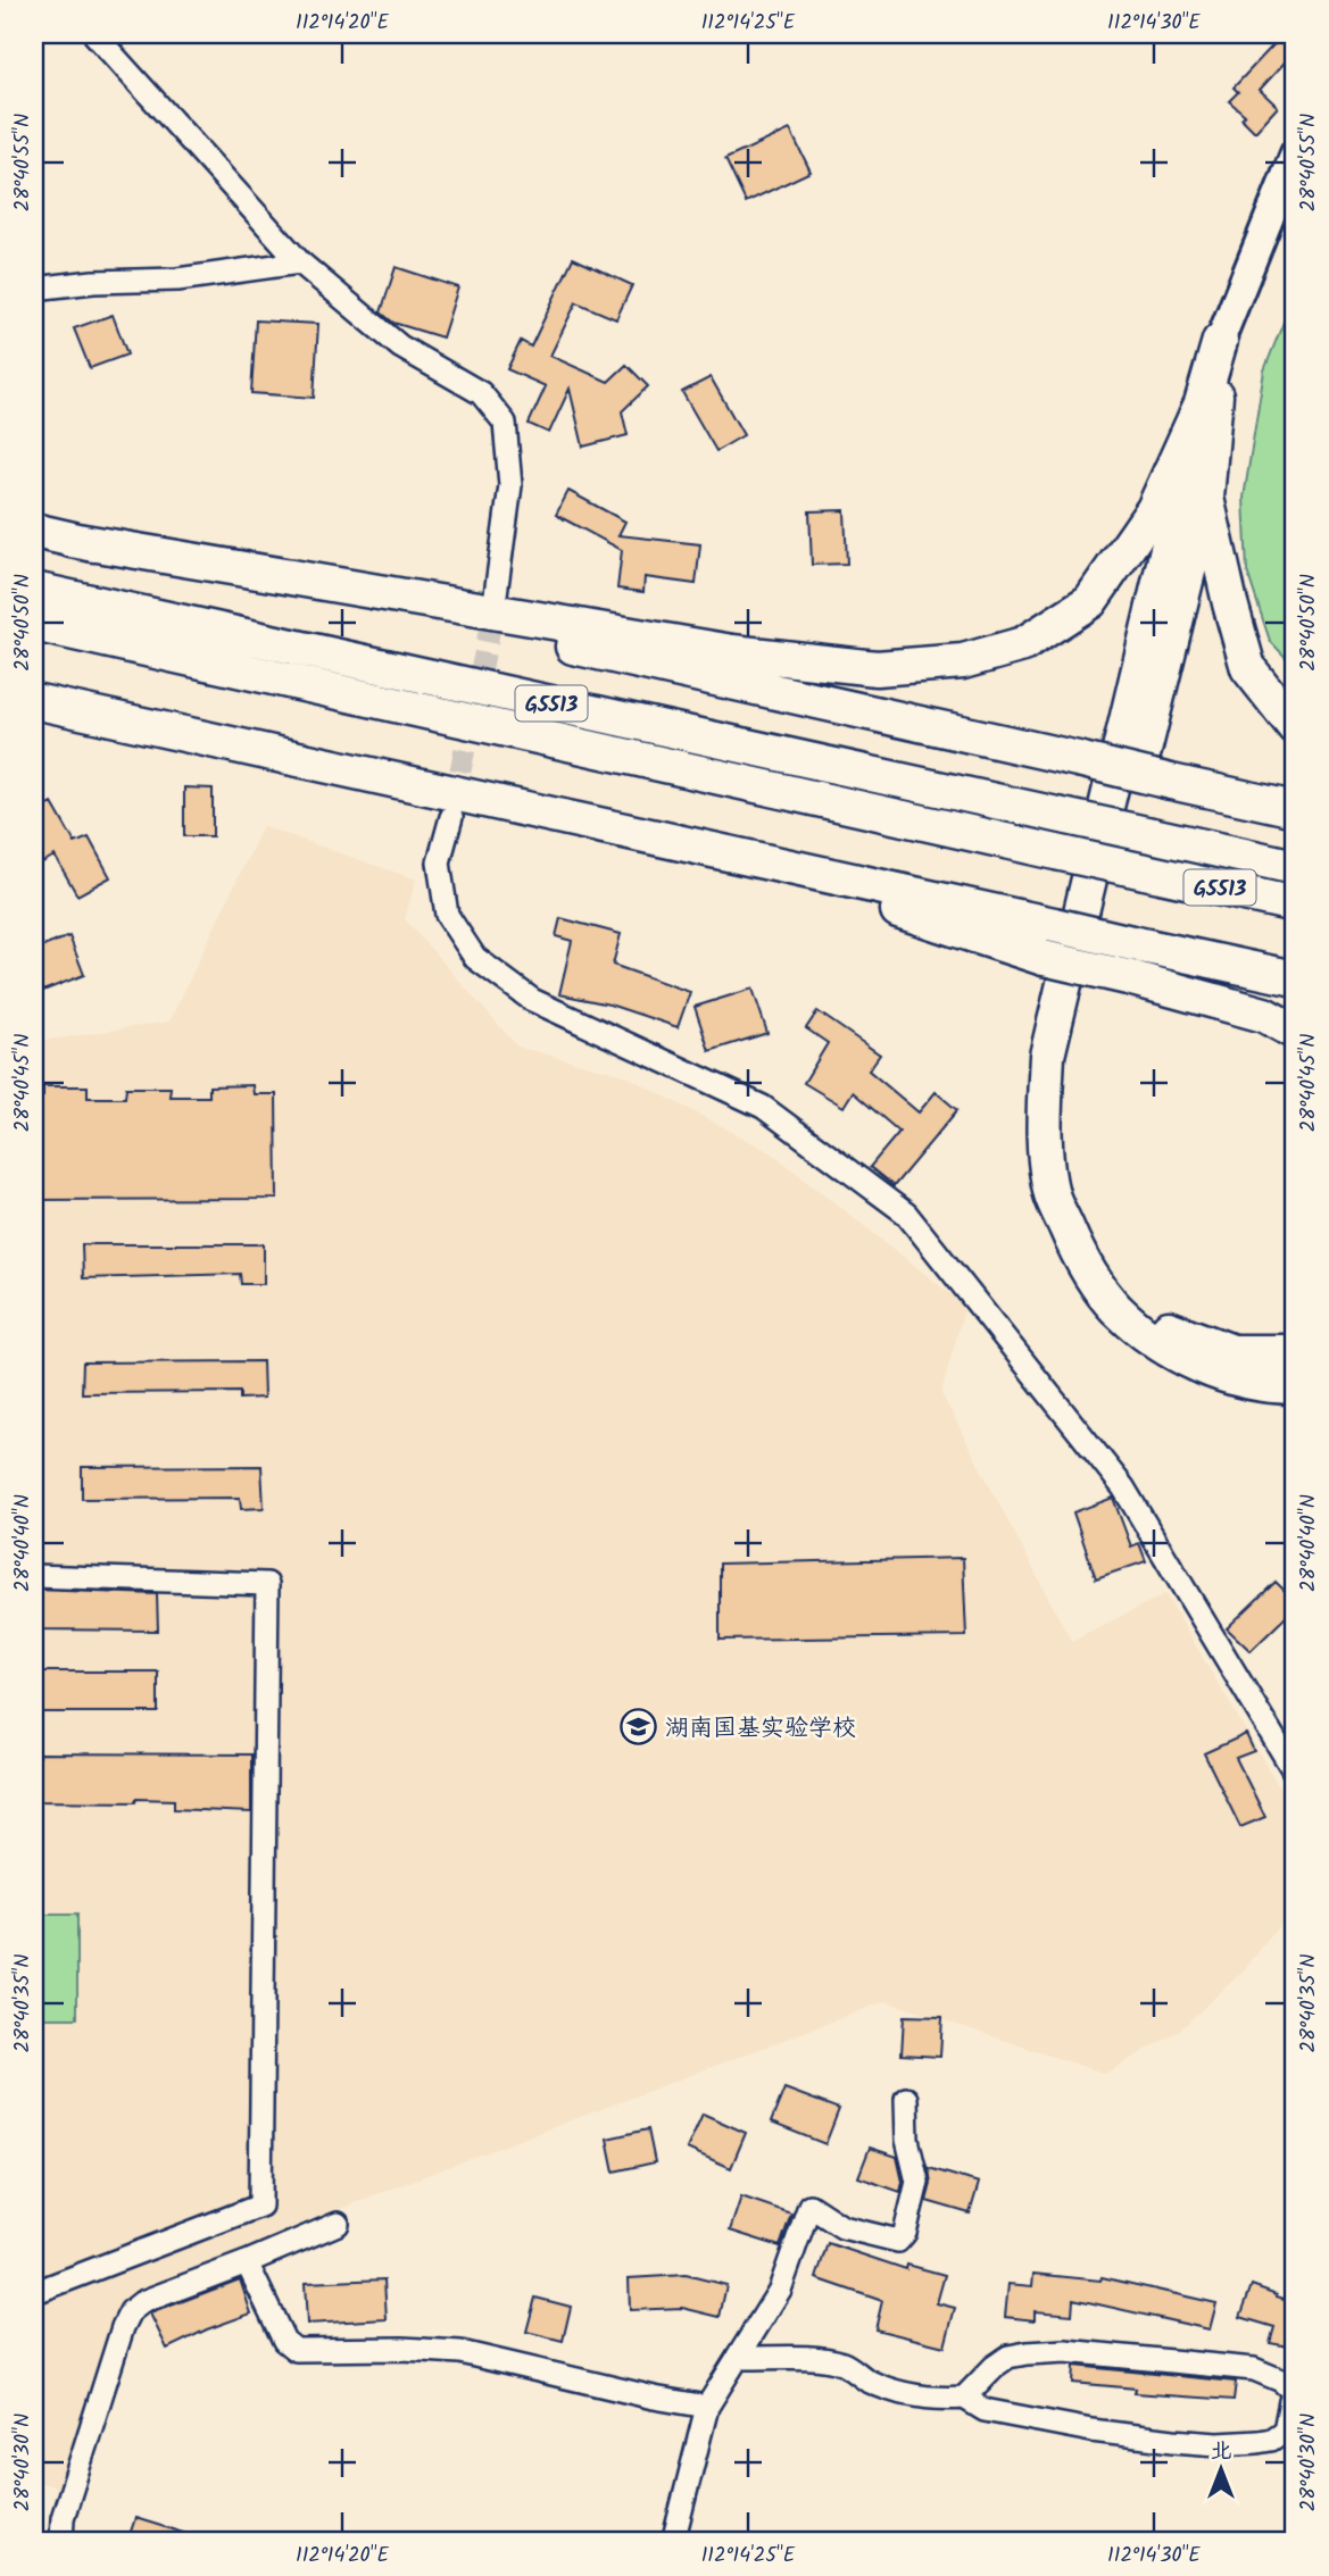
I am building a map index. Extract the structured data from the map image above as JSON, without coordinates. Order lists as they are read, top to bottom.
{
  "streets": {
    "highway": ["G5513"]
  },
  "places": {
    "school or university": ["湖南国基实验学校"]
  },
  "north": "top",
  "coordinates": [
    "112°14'20\"E",
    "112°14'25\"E",
    "112°14'30\"E",
    "28°40'55\"N",
    "28°40'50\"N",
    "28°40'45\"N",
    "28°40'40\"N",
    "28°40'35\"N",
    "28°40'30\"N"
  ]
}
